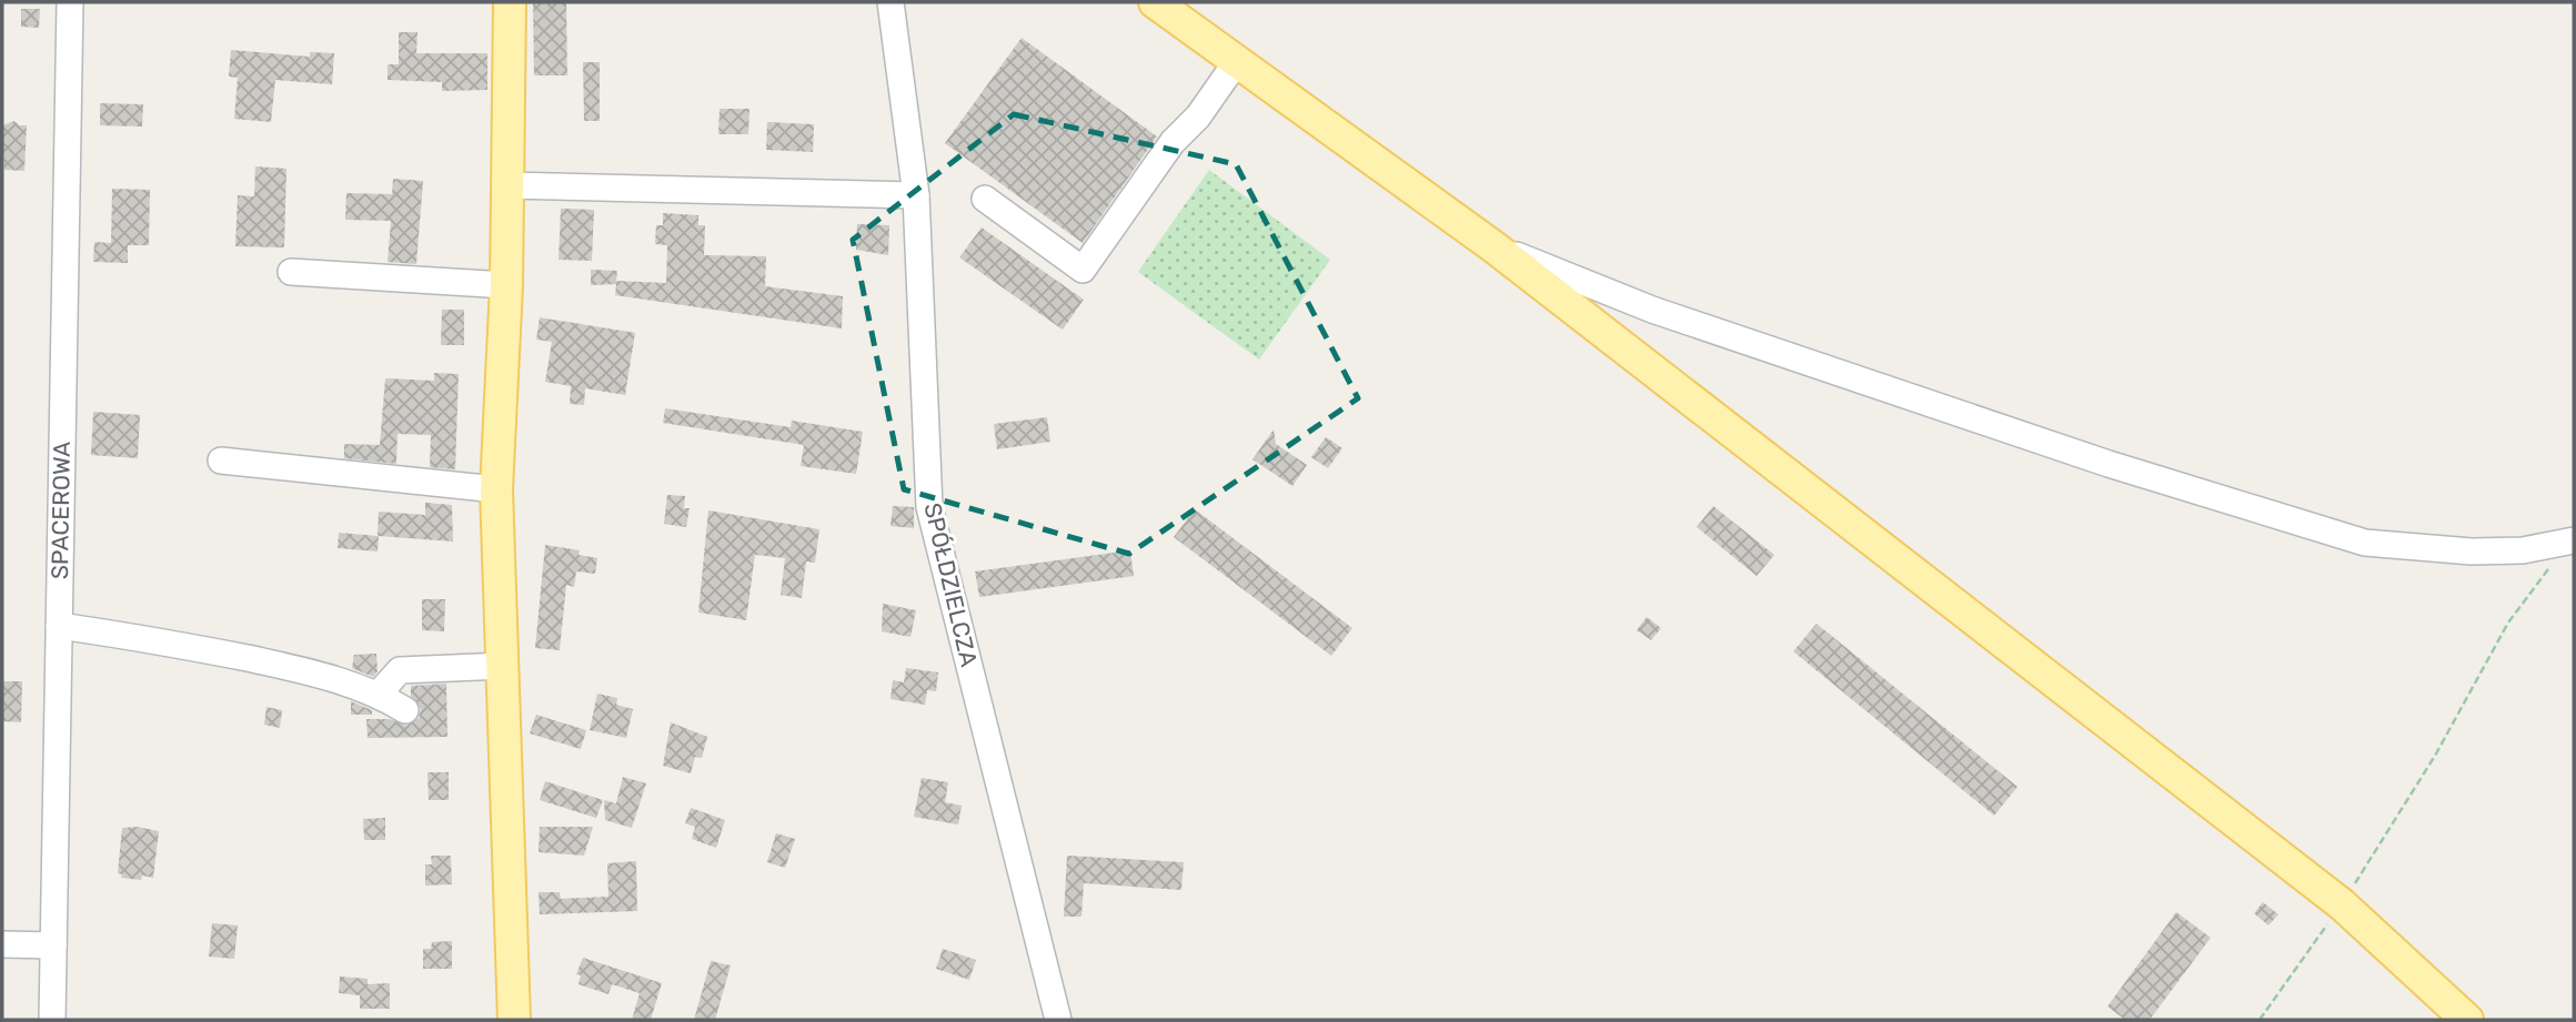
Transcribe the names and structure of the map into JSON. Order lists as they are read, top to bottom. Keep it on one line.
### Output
{"streets":{"street":["SPACEROWA","SPÓŁDZIELCZA"]}}
